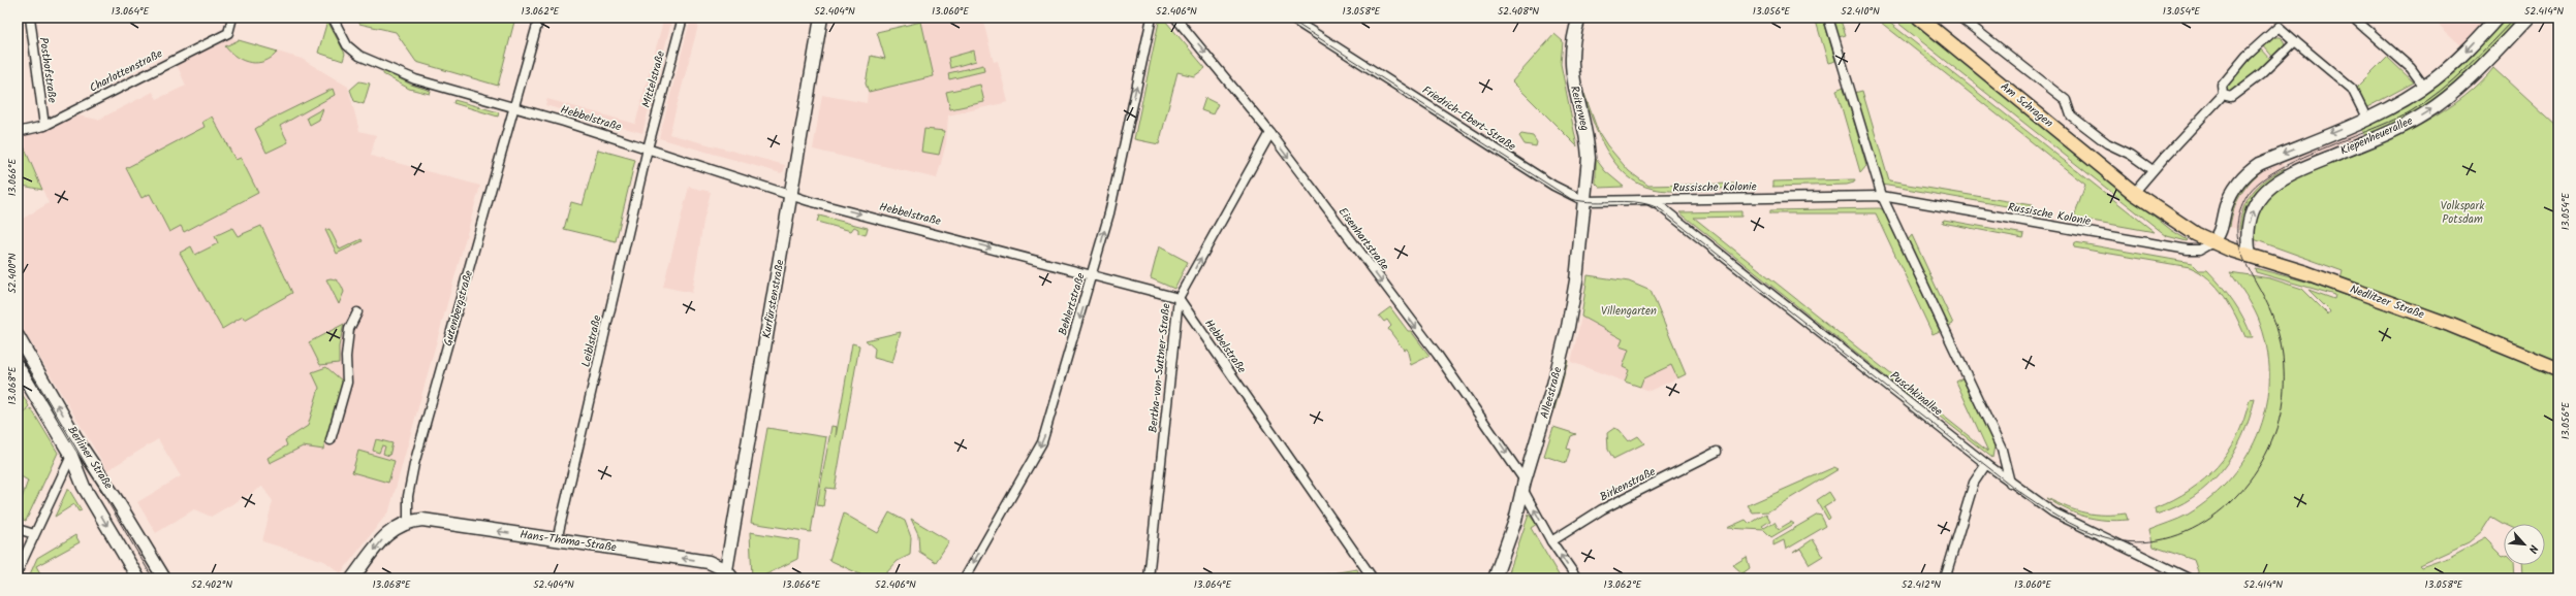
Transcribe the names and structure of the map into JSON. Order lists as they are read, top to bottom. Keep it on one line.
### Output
{"streets":{"main road":["Am Schragen","Nedlitzer Straße"],"street":["Posthofstraße","Charlottenstraße","Mittelstraße","Reiterweg","Hebbelstraße","Friedrich-Ebert-Straße","Kiepenheuerallee","Russische Kolonie","Eisenhartstraße","Kurfürstenstraße","Behlertstraße","Gutenbergstraße","Leiblstraße","Bertha-von-Suttner-Straße","Alleestraße","Puschkinallee","Berliner Straße","Birkenstraße","Hans-Thoma-Straße"]},"crossings":[["Posthofstraße","Charlottenstraße"],["Mittelstraße","Hebbelstraße"],["Mittelstraße","Leiblstraße"],["Am Schragen","Kiepenheuerallee"],["Am Schragen","Russische Kolonie"],["Am Schragen","Nedlitzer Straße"],["Reiterweg","Friedrich-Ebert-Straße"],["Reiterweg","Alleestraße"],["Hebbelstraße","Kurfürstenstraße"],["Hebbelstraße","Behlertstraße"],["Hebbelstraße","Gutenbergstraße"],["Hebbelstraße","Leiblstraße"],["Hebbelstraße","Bertha-von-Suttner-Straße"],["Friedrich-Ebert-Straße","Russische Kolonie"],["Friedrich-Ebert-Straße","Alleestraße"],["Friedrich-Ebert-Straße","Puschkinallee"],["Kiepenheuerallee","Russische Kolonie"],["Kiepenheuerallee","Nedlitzer Straße"],["Russische Kolonie","Nedlitzer Straße"],["Russische Kolonie","Puschkinallee"],["Eisenhartstraße","Bertha-von-Suttner-Straße"],["Eisenhartstraße","Alleestraße"],["Eisenhartstraße","Birkenstraße"],["Kurfürstenstraße","Hans-Thoma-Straße"],["Gutenbergstraße","Hans-Thoma-Straße"],["Leiblstraße","Hans-Thoma-Straße"]],"one_way":["Bertha-von-Suttner-Straße","Hans-Thoma-Straße"],"parks":["Volkspark Potsdam","Villengarten"],"north":"bottom right","coordinates":["13.064°E","13.062°E","52.404°N","13.060°E","52.406°N","13.058°E","52.408°N","13.056°E","52.410°N","13.054°E","52.414°N","13.066°E","52.400°N","13.068°E","52.402°N","52.412°N"]}
